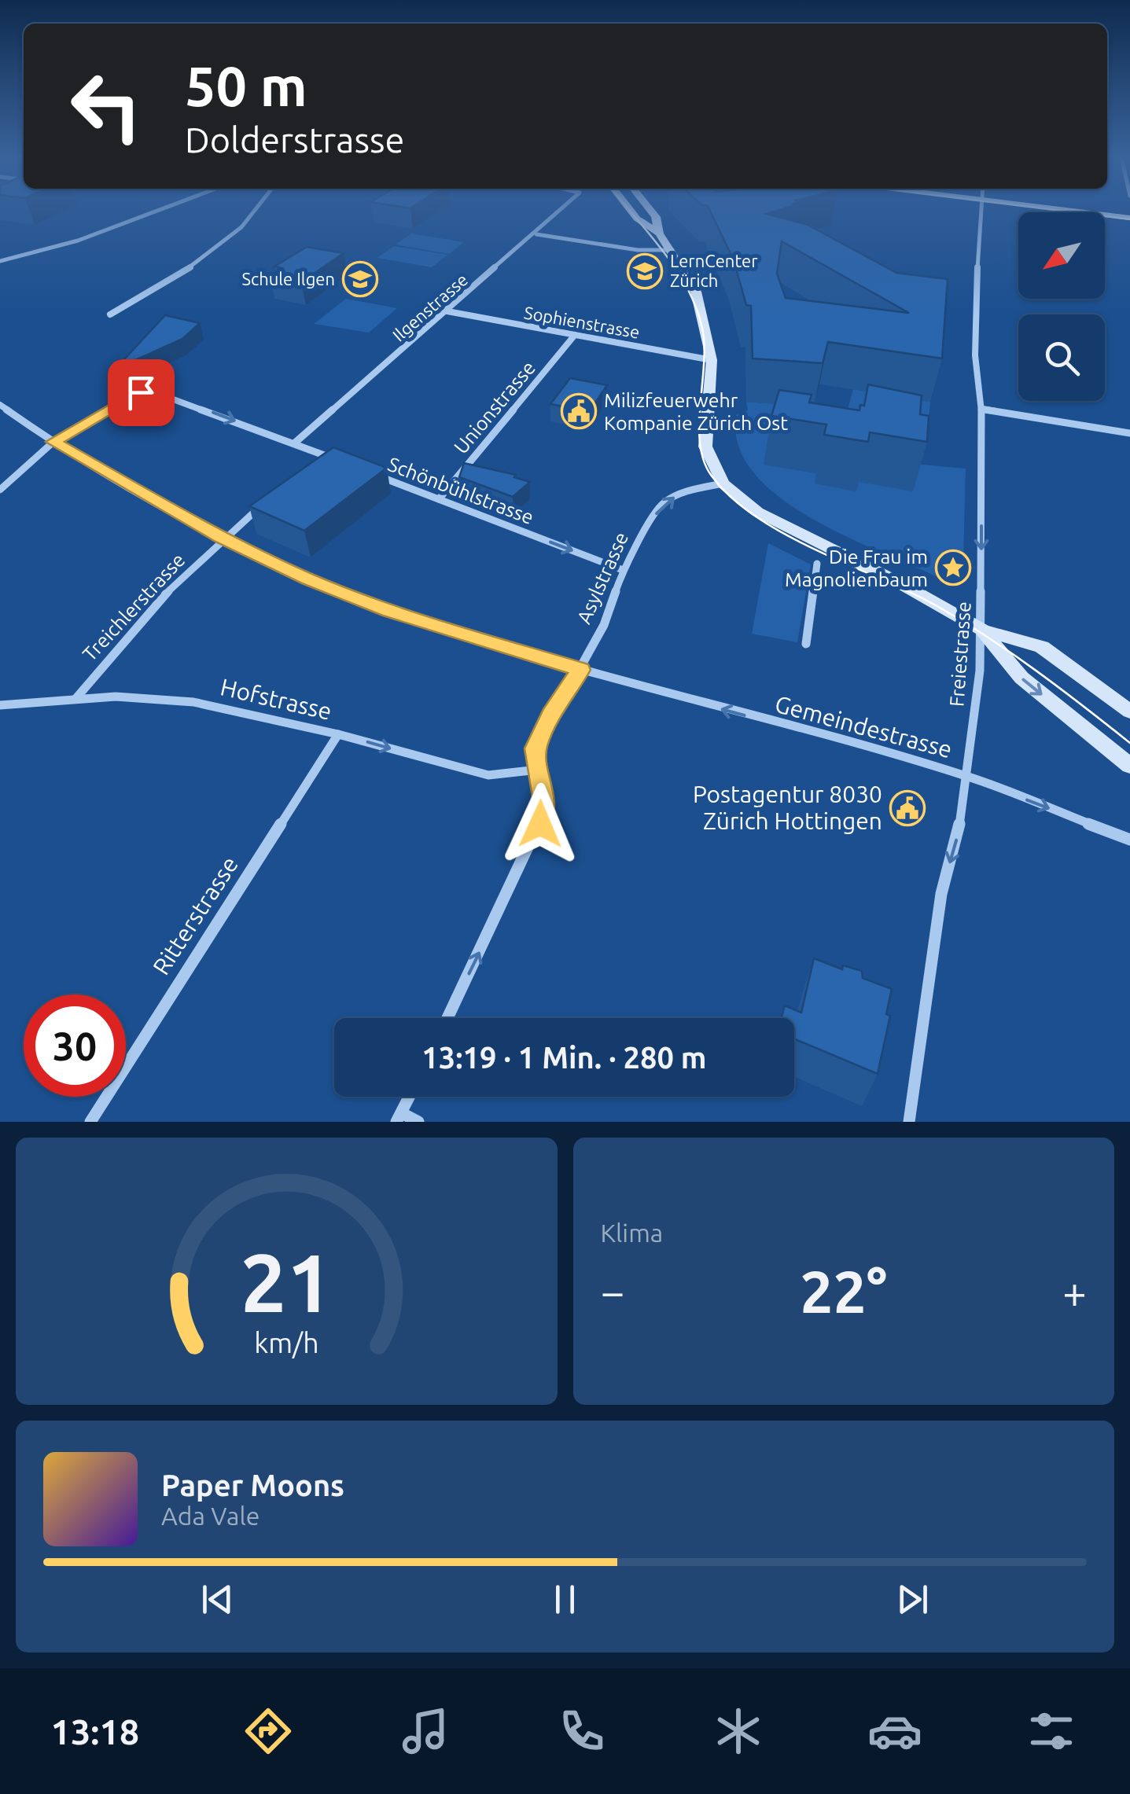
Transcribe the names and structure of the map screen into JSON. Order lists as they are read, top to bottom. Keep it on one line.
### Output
{"streets":{"street":["Ilgenstrasse","Sophienstrasse","Unionstrasse","Schönbühlstrasse","Asylstrasse","Treichlerstrasse","Freiestrasse","Hofstrasse","Gemeindestrasse","Ritterstrasse"]},"crossings":[["Ilgenstrasse","Sophienstrasse"],["Sophienstrasse","Unionstrasse"],["Unionstrasse","Schönbühlstrasse"],["Schönbühlstrasse","Asylstrasse"],["Asylstrasse","Hofstrasse"],["Asylstrasse","Gemeindestrasse"],["Treichlerstrasse","Hofstrasse"],["Treichlerstrasse","Gemeindestrasse"],["Freiestrasse","Gemeindestrasse"],["Hofstrasse","Ritterstrasse"]],"one_way":["Schönbühlstrasse","Asylstrasse","Freiestrasse","Hofstrasse"],"places":{"school or university":["LernCenter Zürich","Schule Ilgen"],"public building":["Milizfeuerwehr Kompanie Zürich Ost","Postagentur 8030 Zürich Hottingen"],"place":["Die Frau im Magnolienbaum"]},"north":"bottom left","page":{"turn":["50 m","Dolderstrasse"],"limit":"30","trip":"13:19 · 1 Min. · 280 m","tile":"Klima","heat":["−","22°","+"],"song":["Paper Moons","Ada Vale"],"tabs":"13:18","gauge":["21","km/h"]}}
